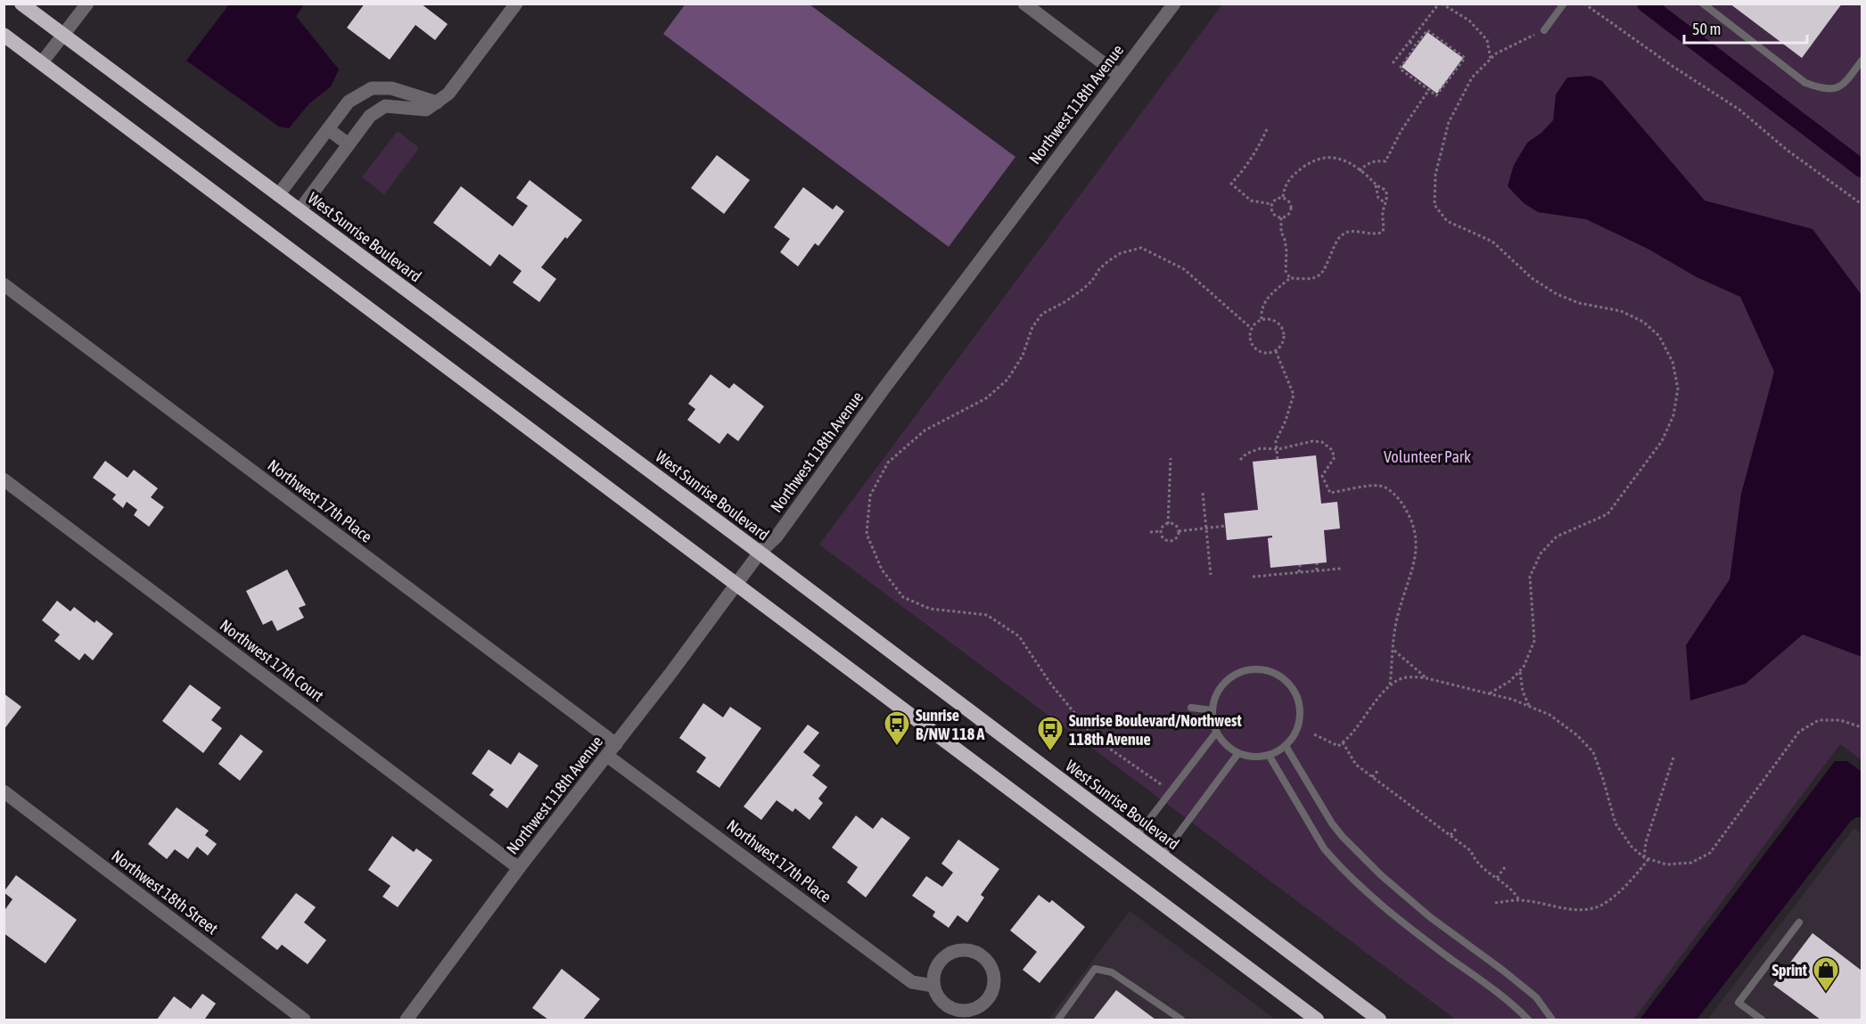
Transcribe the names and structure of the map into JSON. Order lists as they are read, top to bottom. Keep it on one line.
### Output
{"streets":{"highway":["West Sunrise Boulevard"],"street":["Northwest 118th Avenue","Northwest 17th Place","Northwest 17th Court","Northwest 18th Street"]},"crossings":[["Northwest 118th Avenue","West Sunrise Boulevard"],["Northwest 118th Avenue","Northwest 17th Place"],["Northwest 118th Avenue","Northwest 17th Court"]],"parks":["Volunteer Park"],"places":{"bus stop":["Sunrise B/NW 118 A","Sunrise Boulevard/Northwest 118th Avenue"],"shop":["Sprint"]},"scale_bar":"50 m"}
